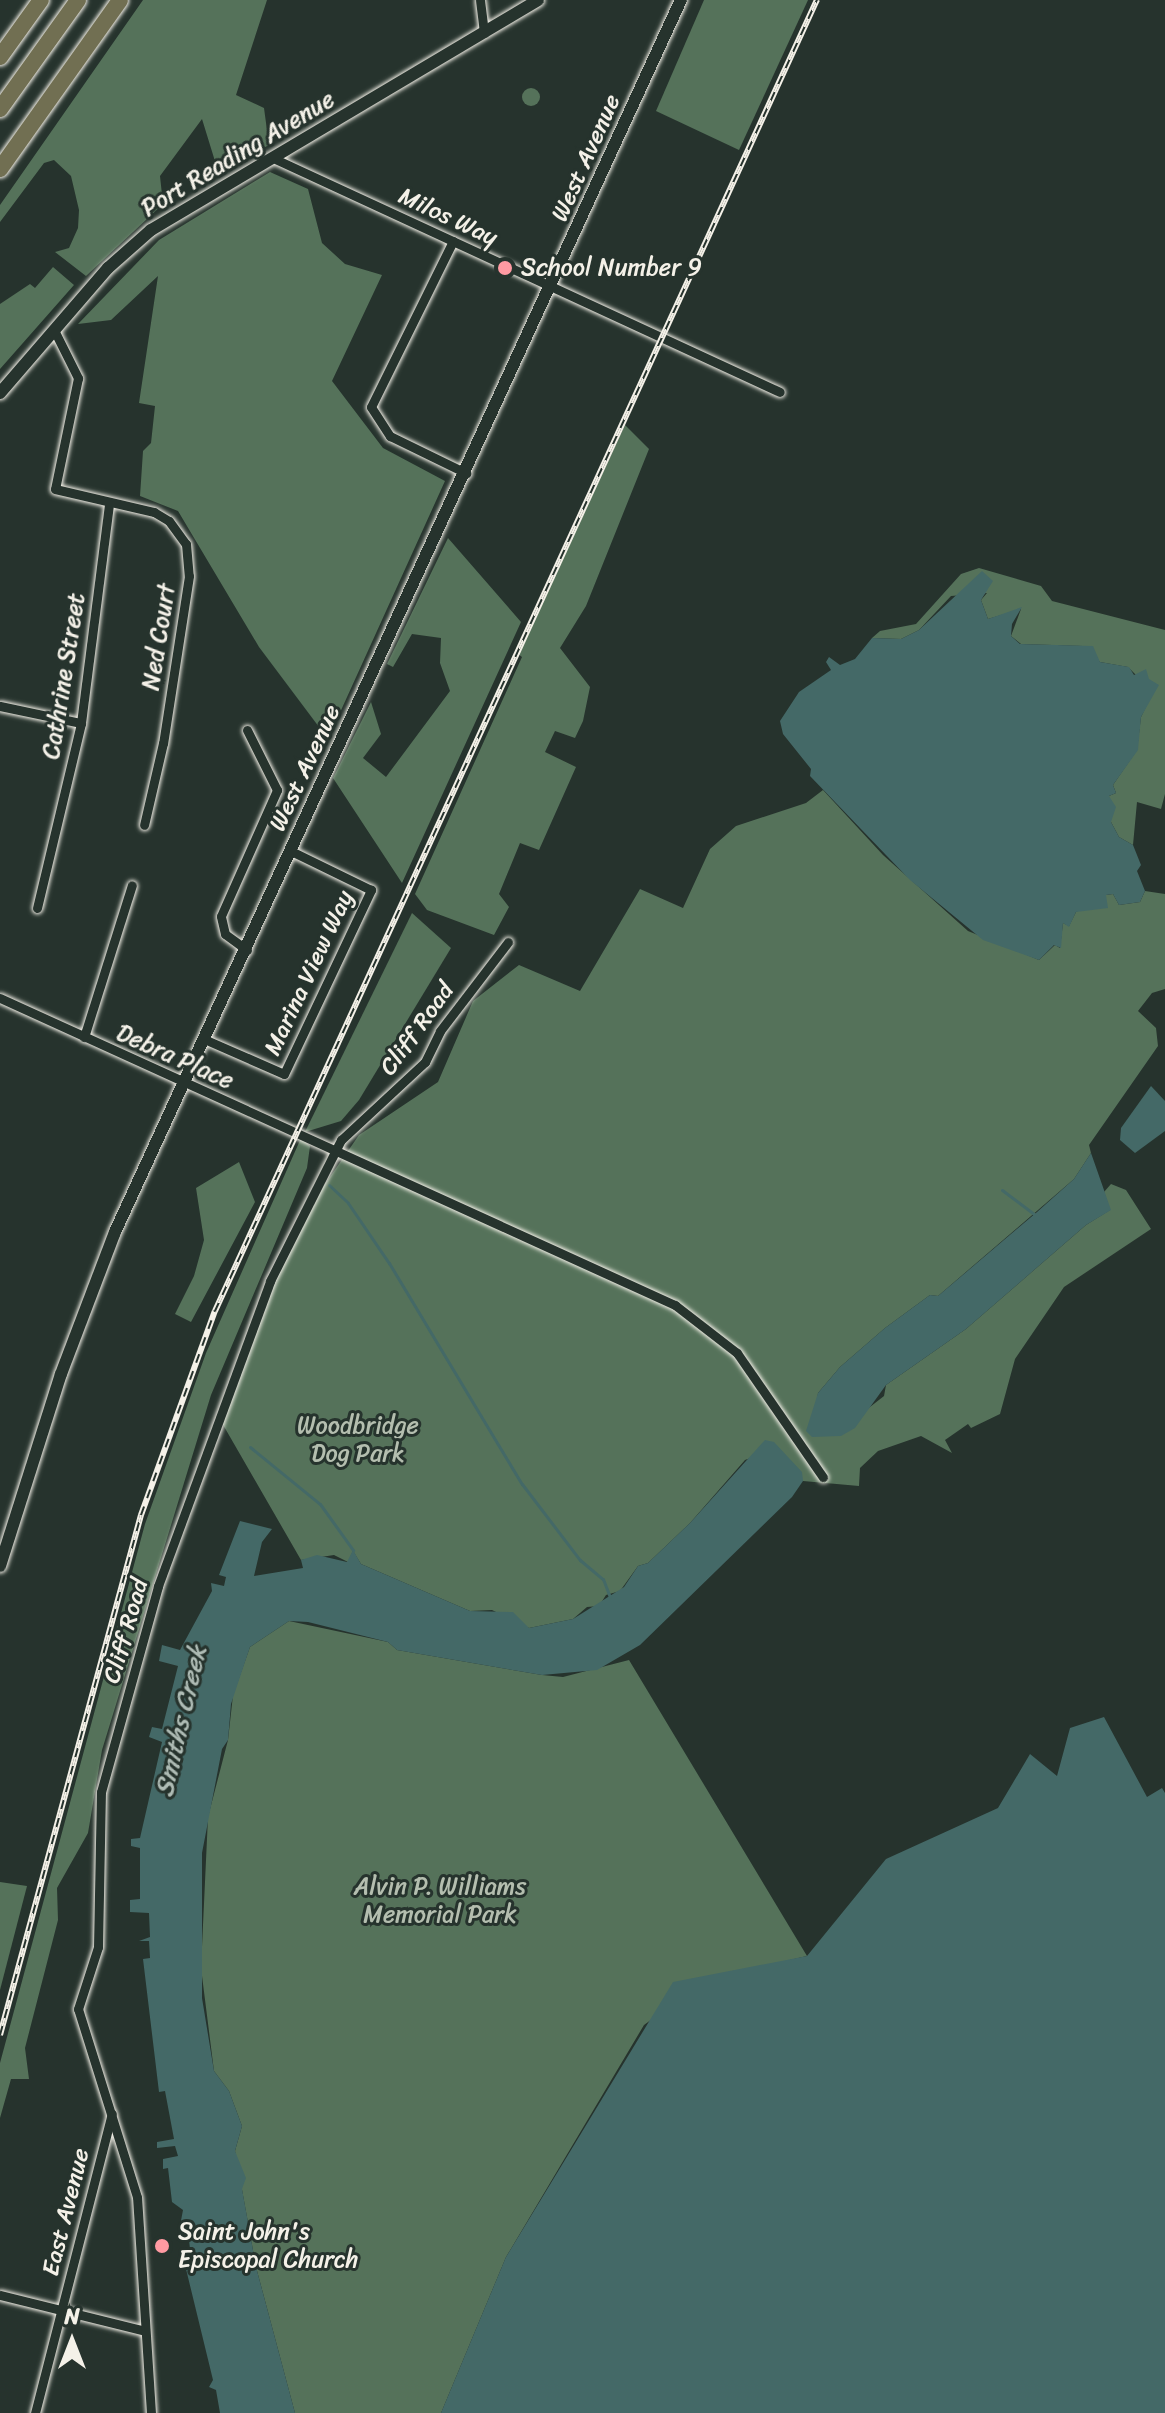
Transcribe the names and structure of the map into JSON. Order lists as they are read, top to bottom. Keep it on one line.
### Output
{"streets":{"street":["Port Reading Avenue","West Avenue","Milos Way","Ned Court","Cathrine Street","Marina View Way","Cliff Road","Debra Place","East Avenue"]},"crossings":[["Port Reading Avenue","Milos Way"],["West Avenue","Milos Way"],["West Avenue","Marina View Way"],["West Avenue","Debra Place"],["Ned Court","Cathrine Street"],["Cliff Road","Debra Place"],["Cliff Road","East Avenue"]],"water":["Smiths Creek"],"parks":["Woodbridge Dog Park","Alvin P. Williams Memorial Park"],"places":["School Number 9","Saint John's Episcopal Church"],"north":"top"}
